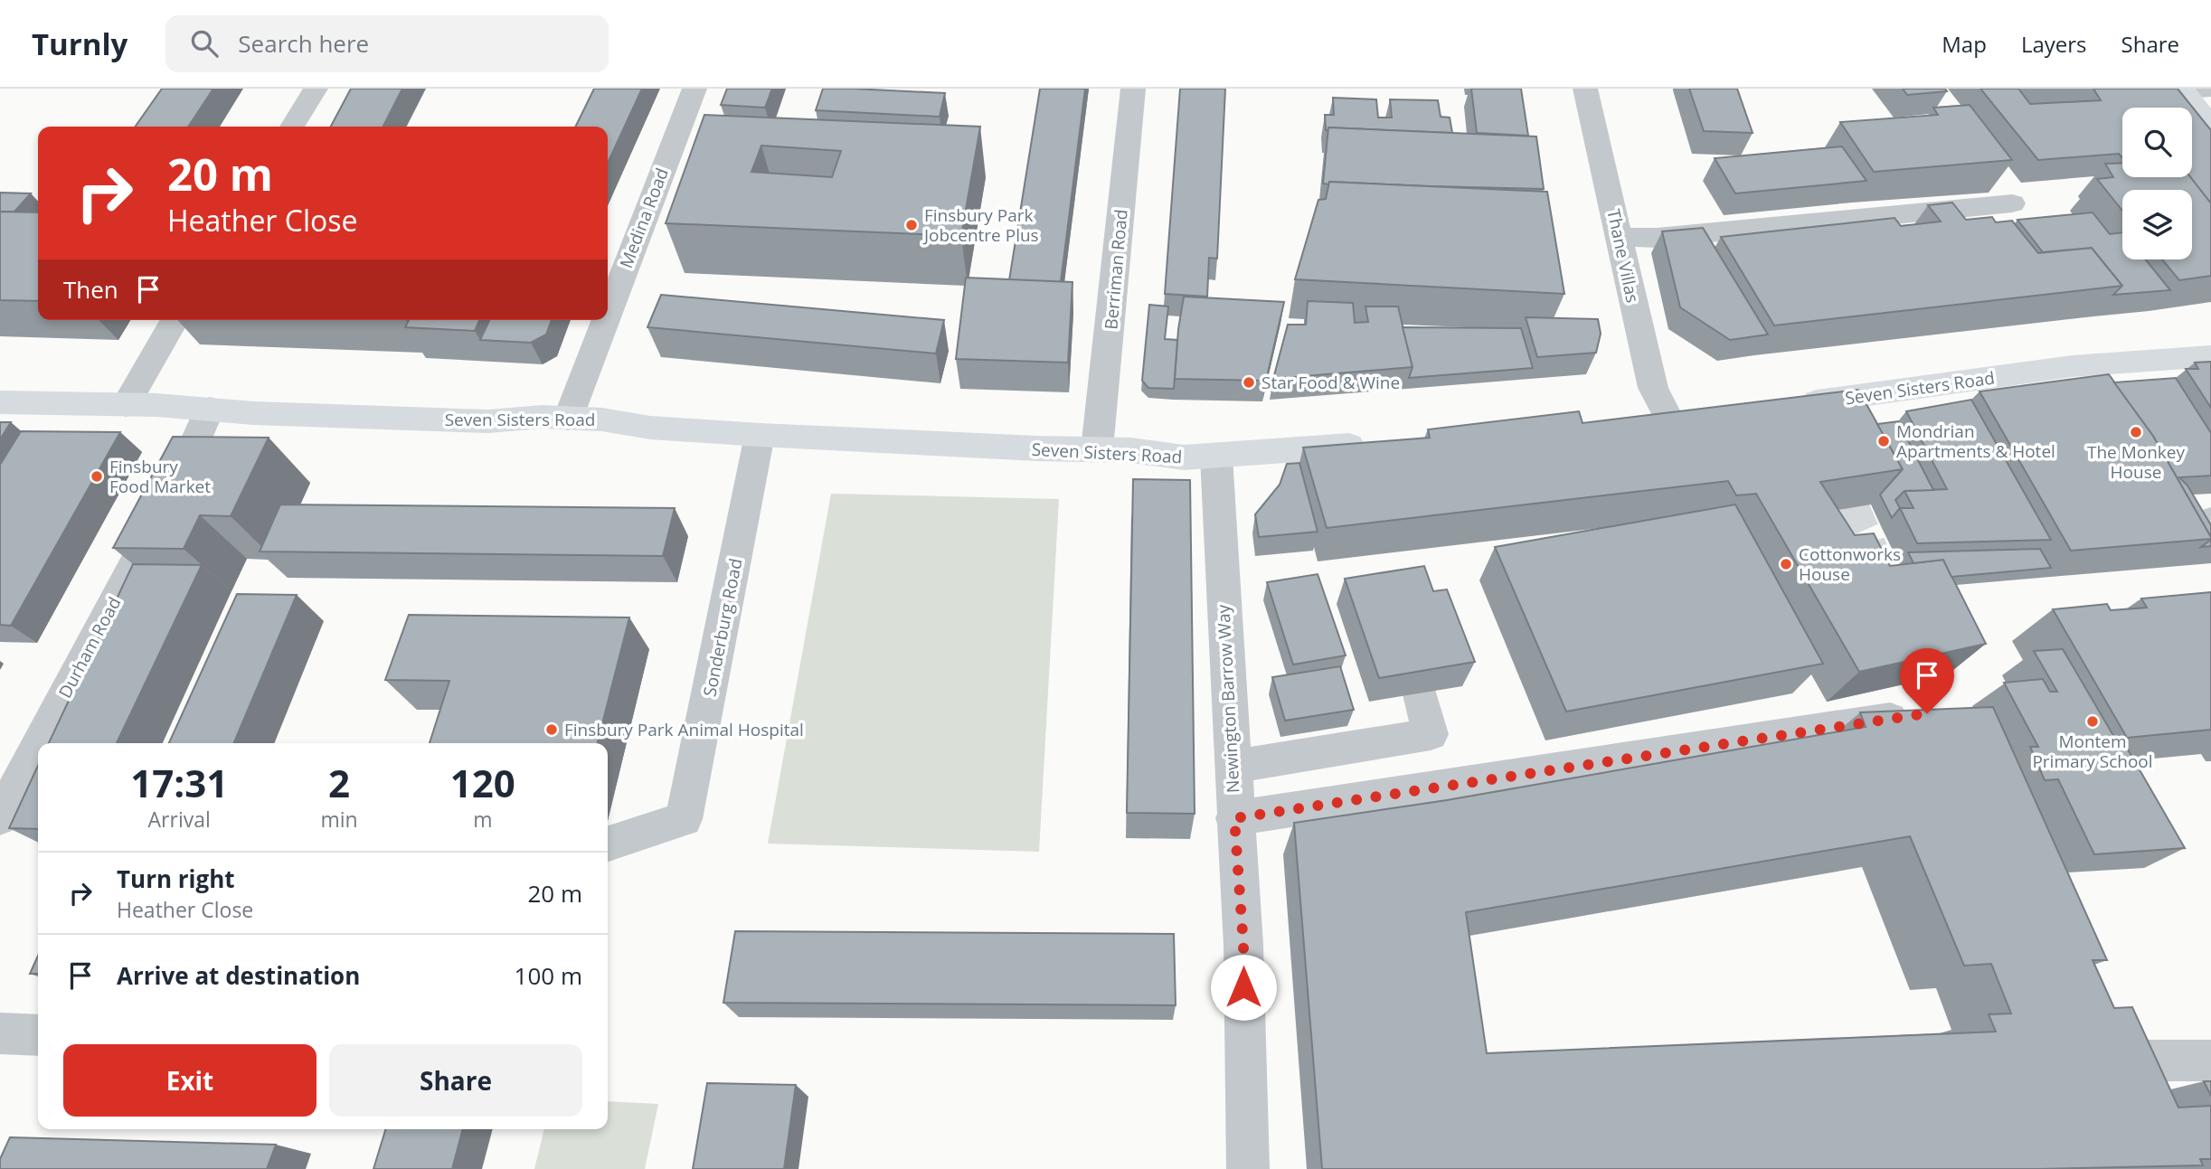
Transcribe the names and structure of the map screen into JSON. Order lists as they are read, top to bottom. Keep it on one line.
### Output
{"streets":{"main road":["Seven Sisters Road"],"street":["Medina Road","Thane Villas","Berriman Road","Sonderburg Road","Durham Road","Newington Barrow Way"]},"crossings":[["Medina Road","Seven Sisters Road"],["Berriman Road","Seven Sisters Road"],["Seven Sisters Road","Sonderburg Road"],["Seven Sisters Road","Durham Road"],["Seven Sisters Road","Newington Barrow Way"]],"places":["Finsbury Park Jobcentre Plus","Star Food & Wine","The Monkey House","Mondrian Apartments & Hotel","Finsbury Food Market","Cottonworks House","Montem Primary School","Finsbury Park Animal Hospital"],"page":{"header":"Turnly","search":"Search here","nav":["Map","Layers","Share"],"turn":["20 m","Heather Close"],"then":"Then","eta":["17:31","Arrival","2","min","120","m"],"list":[{"name":"Turn right","note":"Heather Close","value":"20 m"},{"name":"Arrive at destination","value":"100 m"}],"buttons":["Exit","Share"]}}
